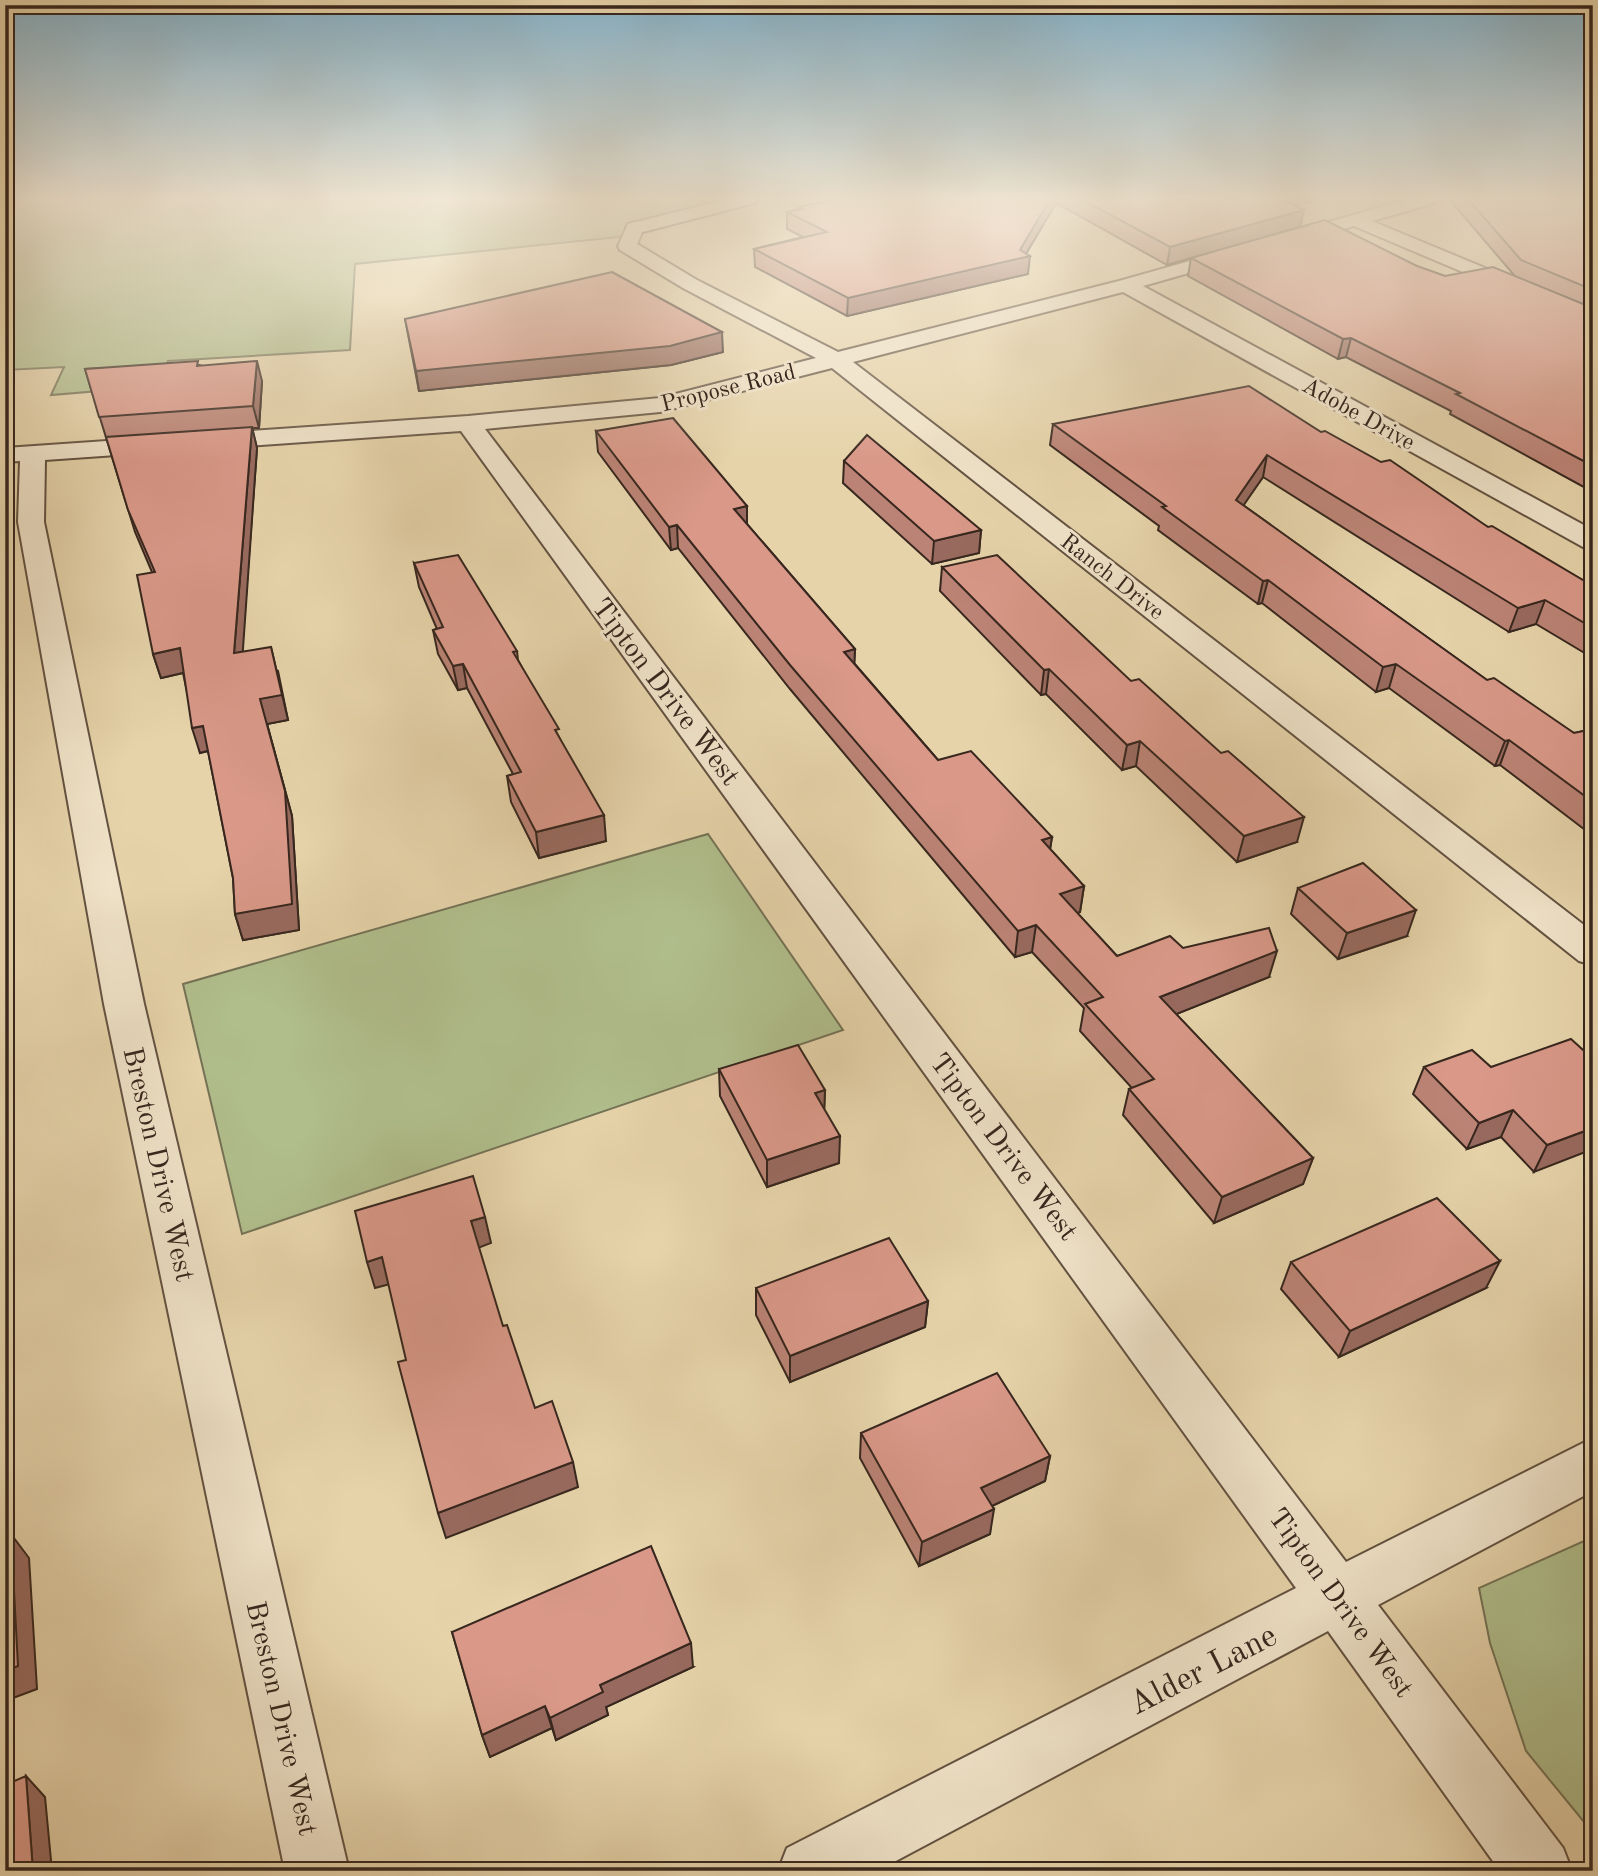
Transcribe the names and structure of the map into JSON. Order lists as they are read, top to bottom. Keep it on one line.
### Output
{"streets":{"street":["Propose Road","Adobe Drive","Ranch Drive","Tipton Drive West","Breston Drive West","Alder Lane"]},"crossings":[["Propose Road","Ranch Drive"],["Propose Road","Tipton Drive West"],["Propose Road","Breston Drive West"],["Tipton Drive West","Alder Lane"]]}
